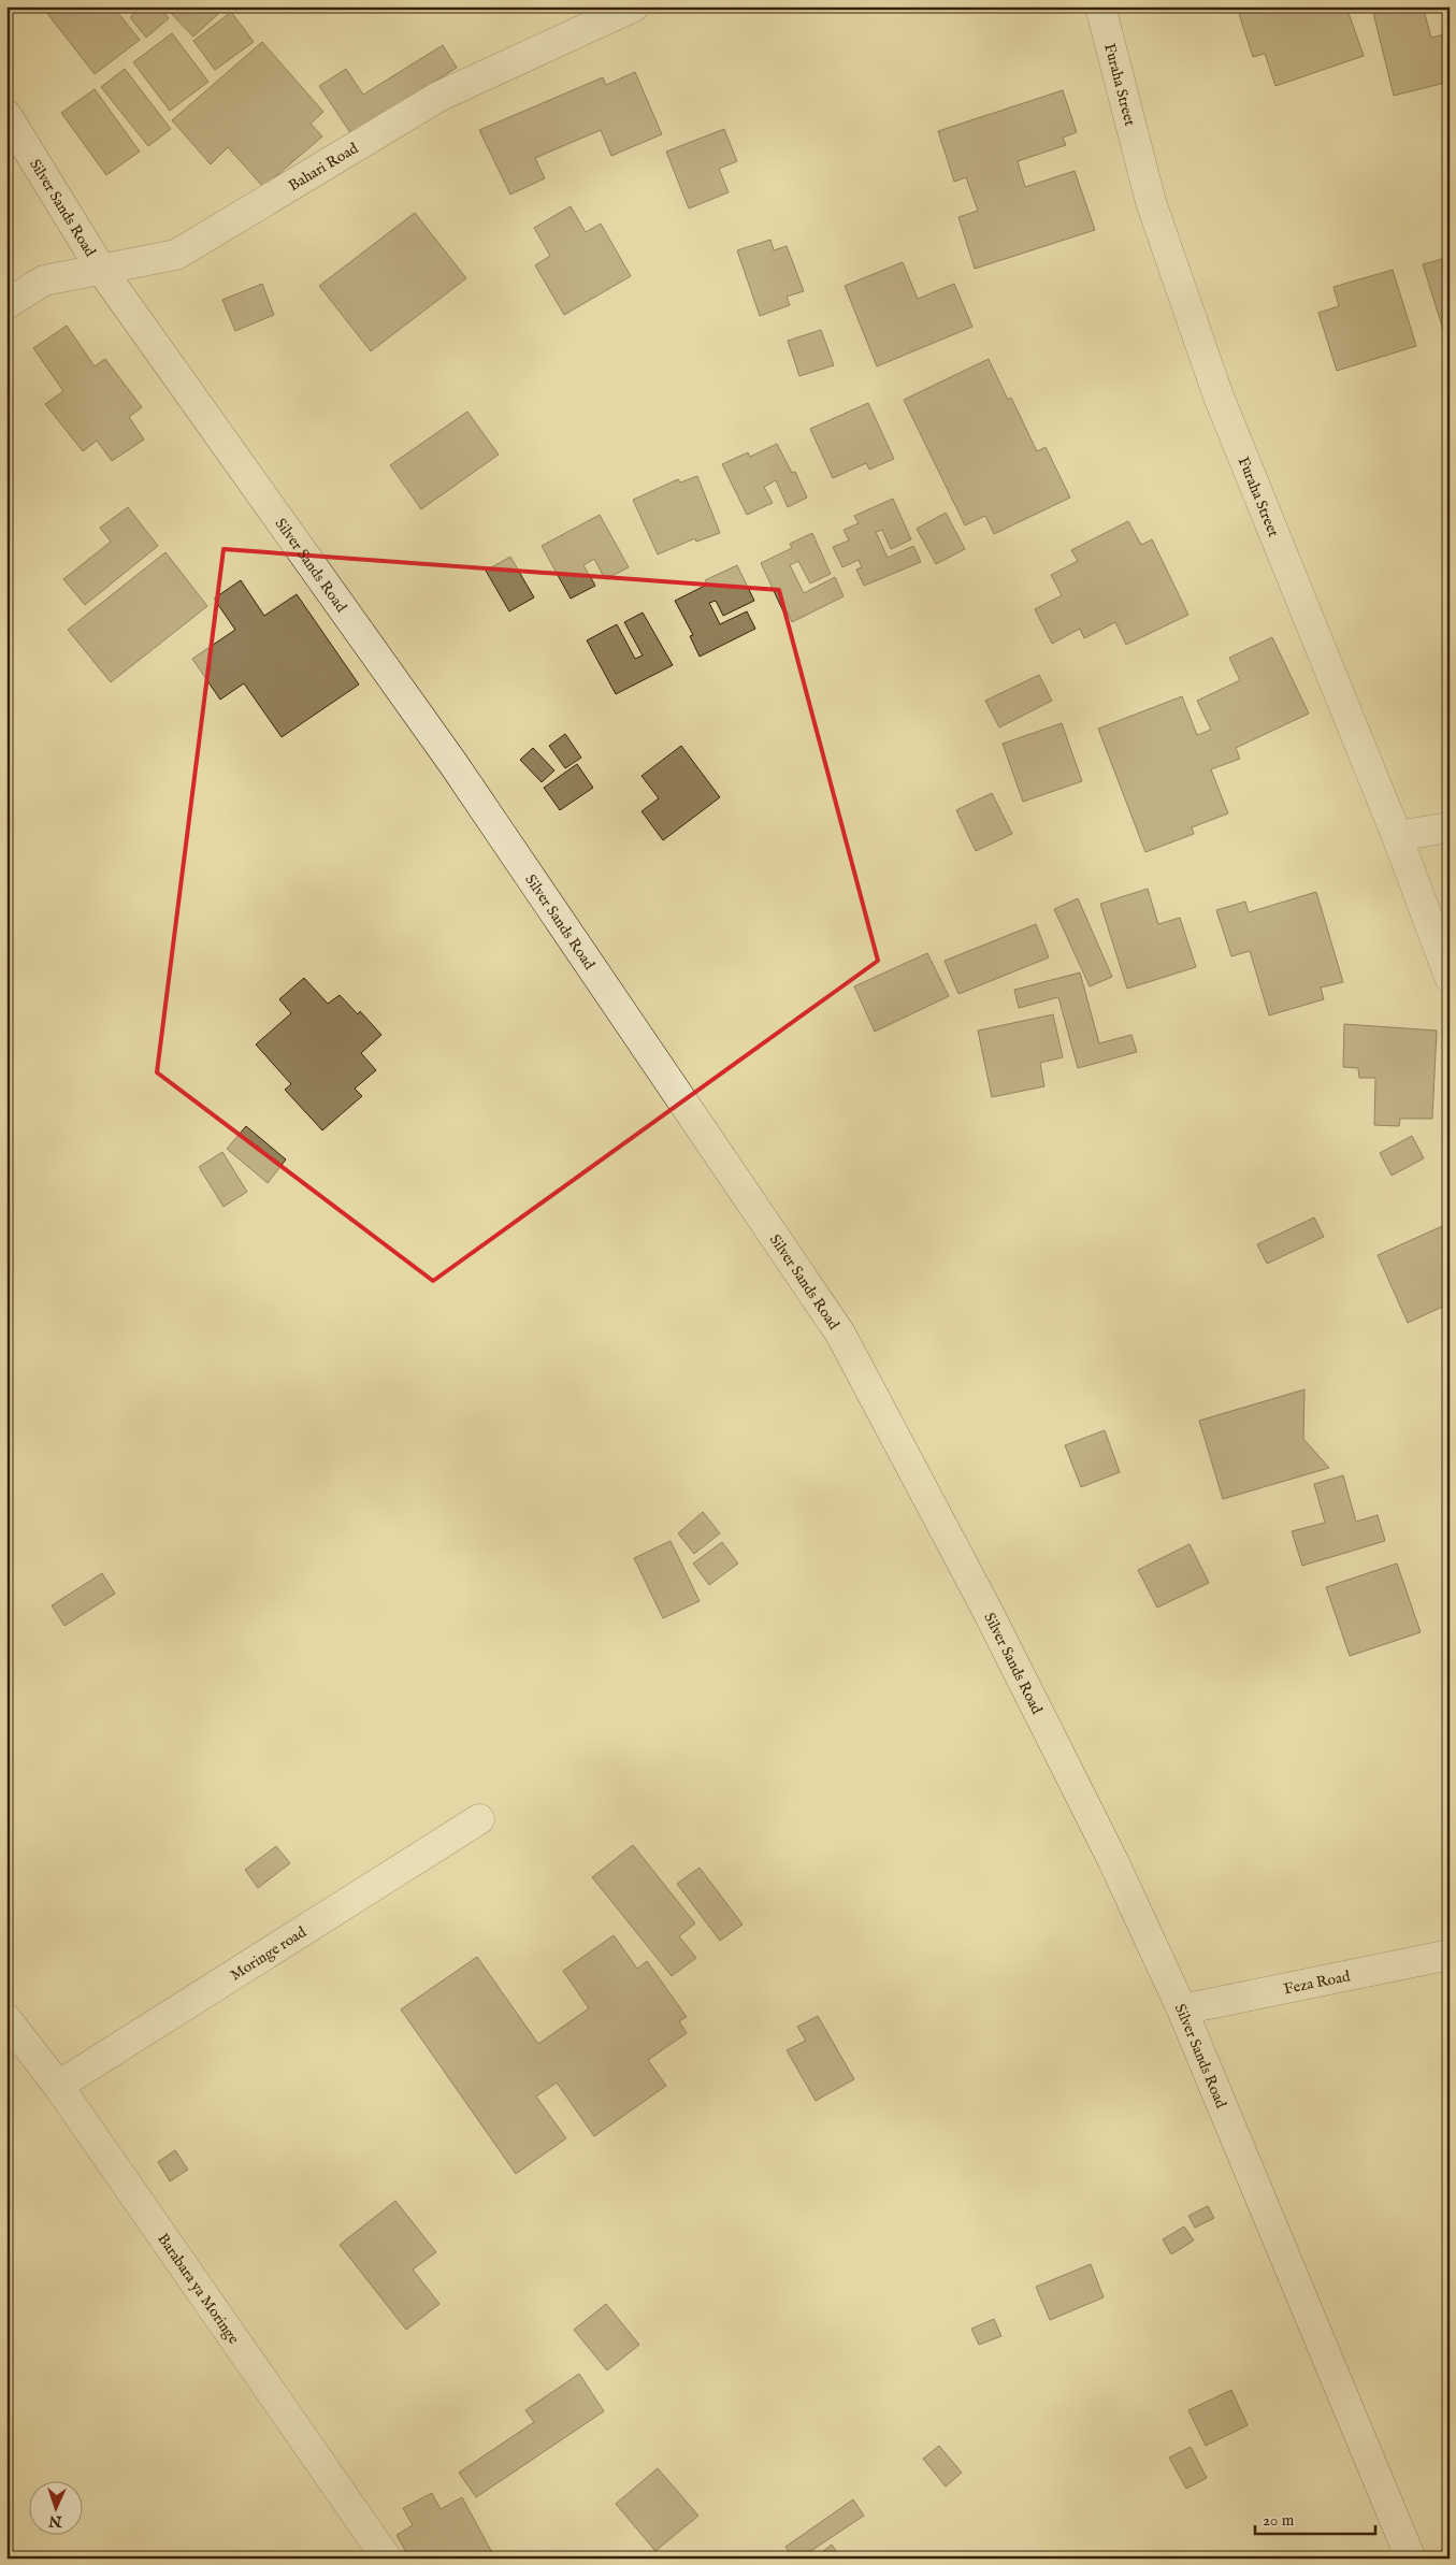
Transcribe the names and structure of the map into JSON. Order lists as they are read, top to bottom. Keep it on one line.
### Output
{"streets":{"street":["Furaha Street","Bahari Road","Silver Sands Road","Moringe road","Feza Road","Barabara ya Moringe"]},"crossings":[["Bahari Road","Silver Sands Road"],["Silver Sands Road","Feza Road"],["Moringe road","Barabara ya Moringe"]],"scale_bar":"20 m","north":"bottom"}
